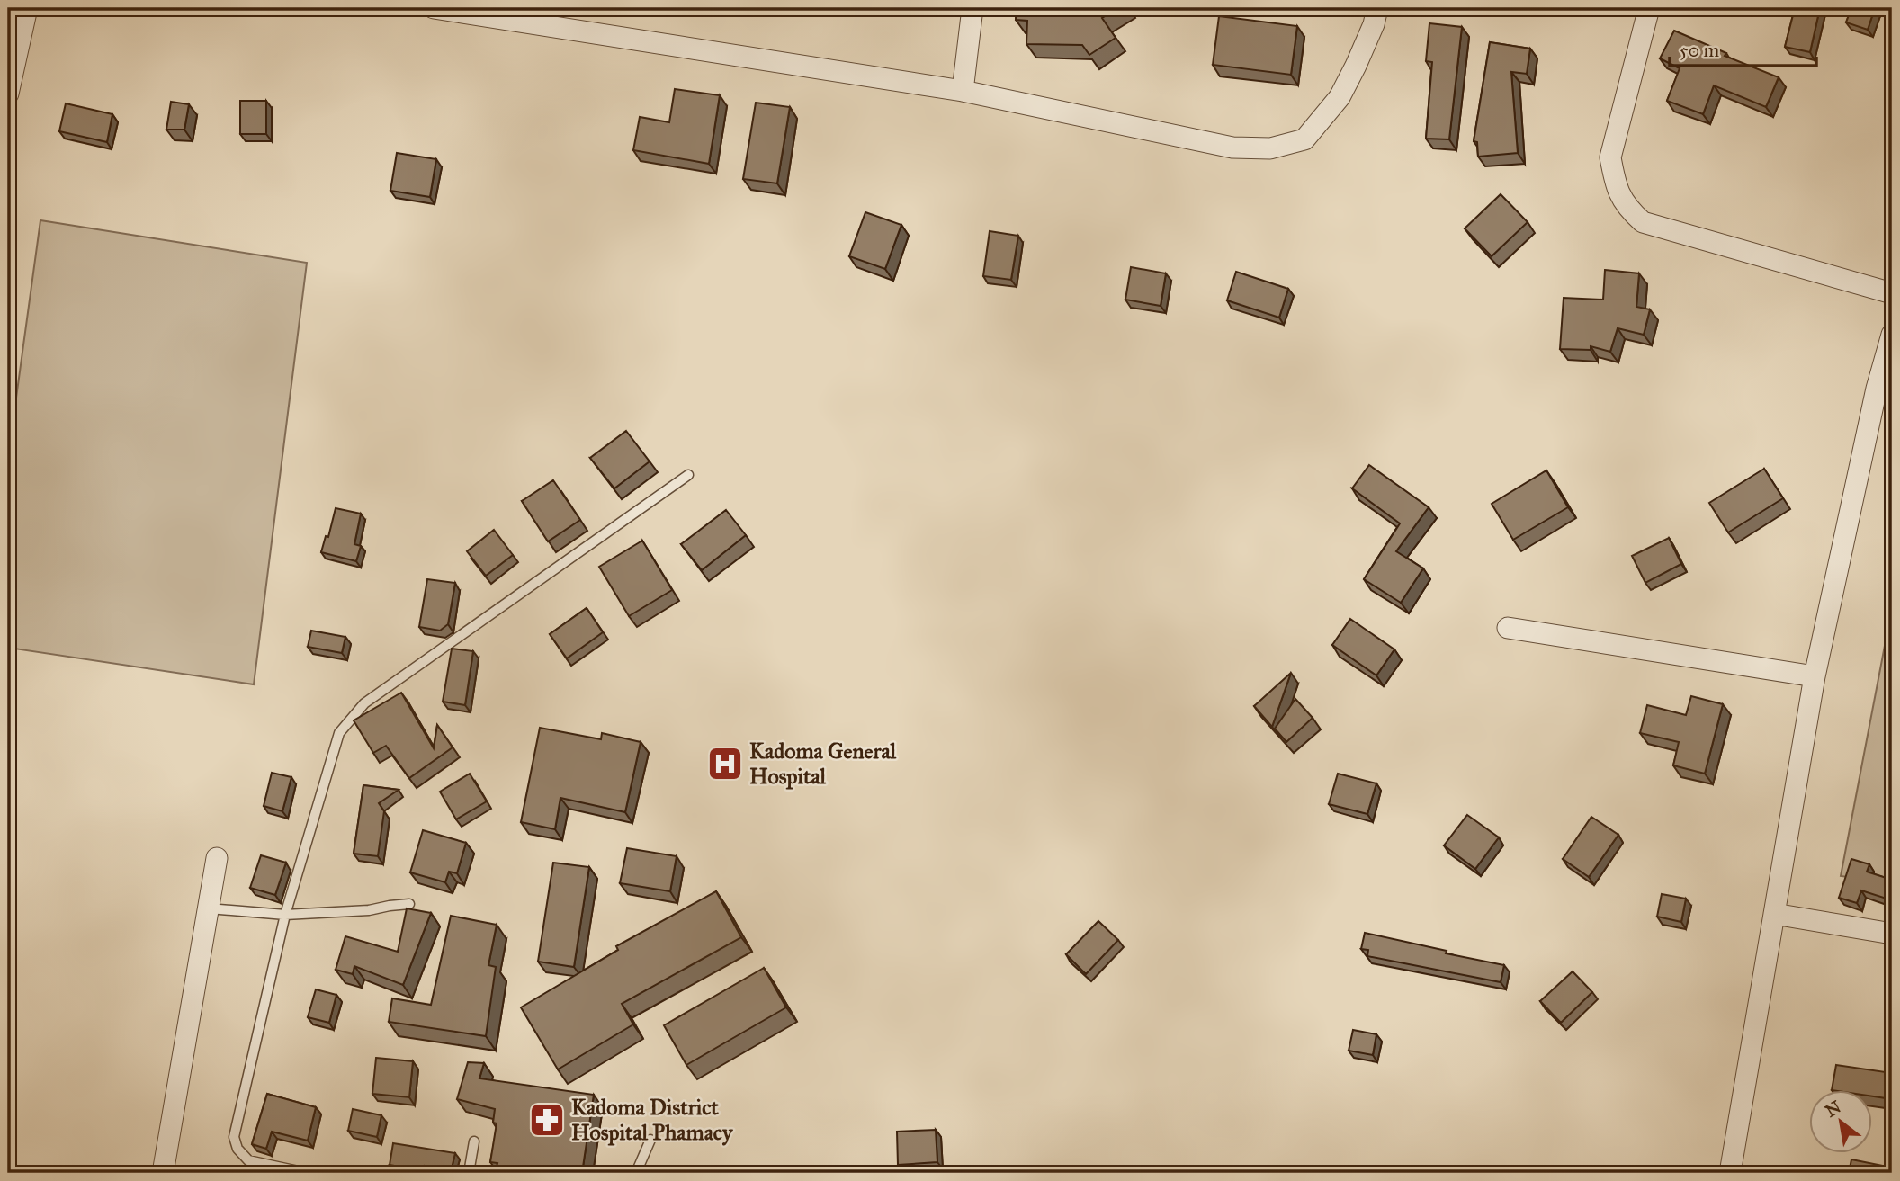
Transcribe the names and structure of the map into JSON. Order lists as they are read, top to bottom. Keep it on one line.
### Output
{"places":{"hospital":["Kadoma General Hospital"],"pharmacy":["Kadoma District Hospital Phamacy"]},"scale_bar":"50 m","north":"top left"}
